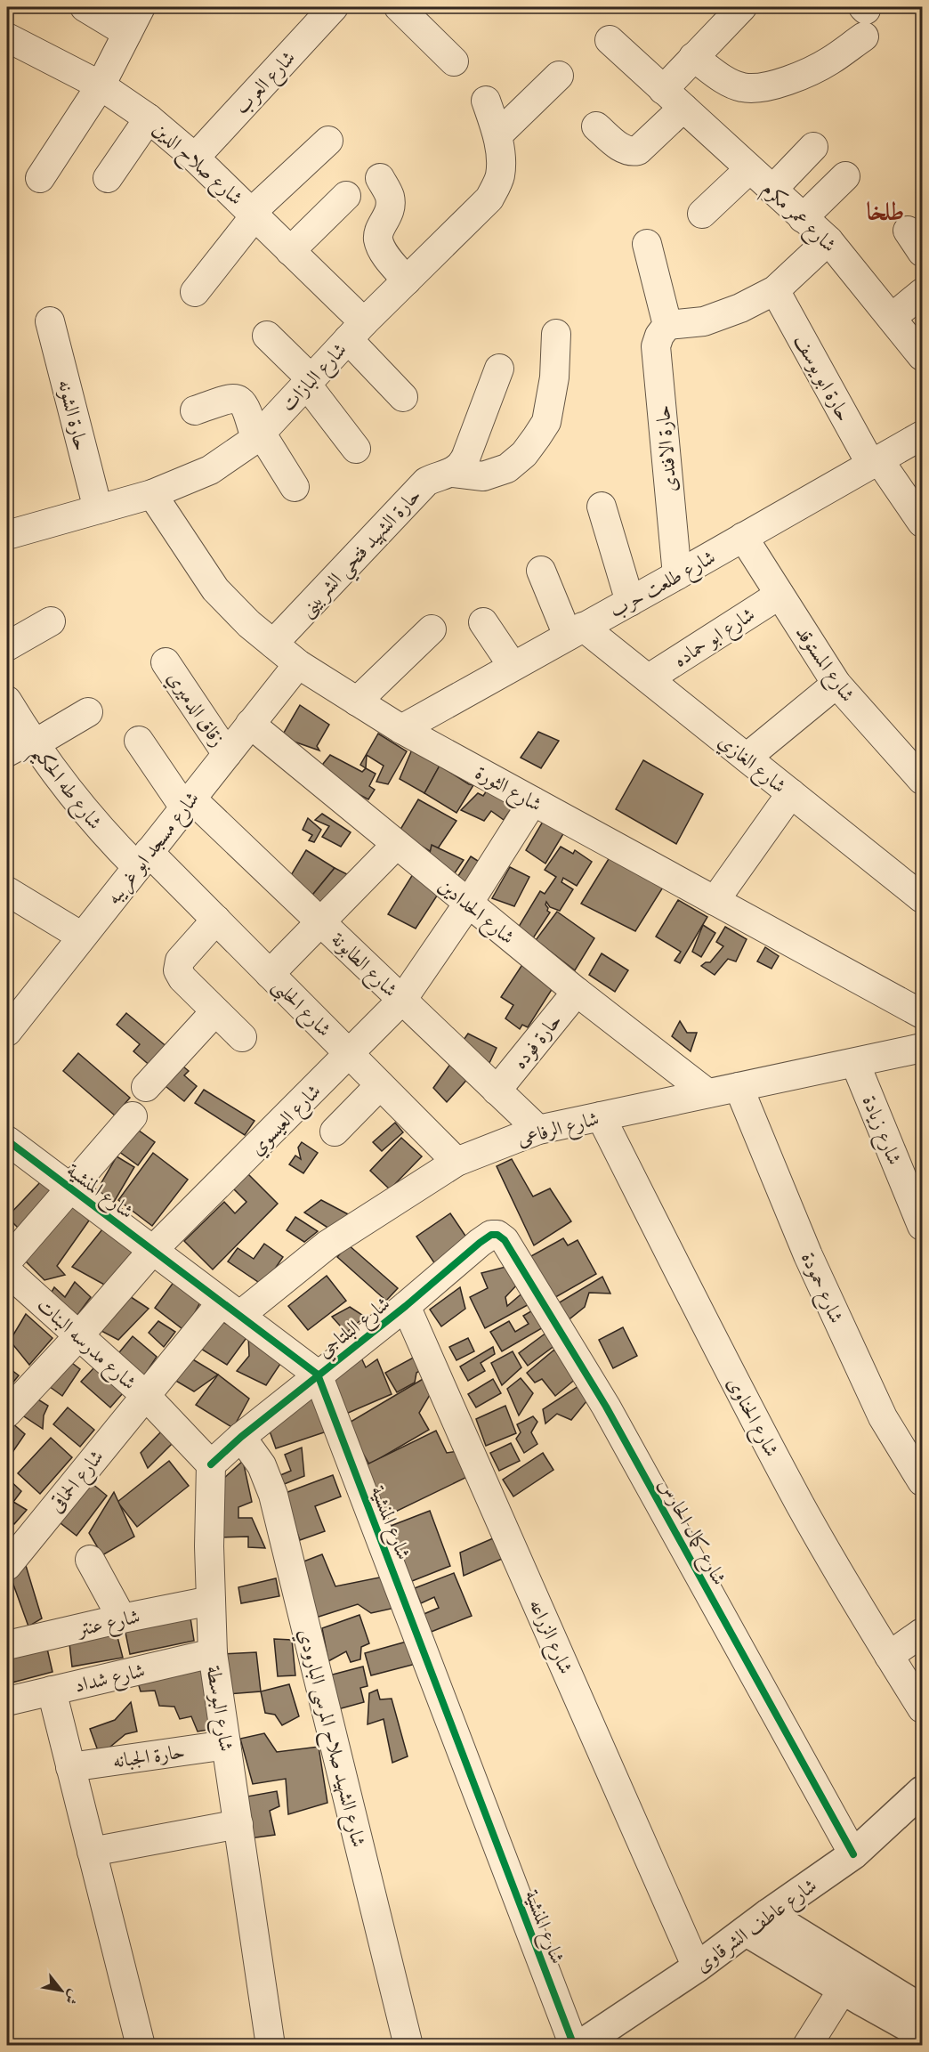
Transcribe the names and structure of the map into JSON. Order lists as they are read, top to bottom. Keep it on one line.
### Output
{"streets":{"street":["شارع العرب","شارع صلاح الدين","شارع عمر مكرم","شارع البازات","حارة ابو يوسف","حارة الشونه","حارة الافندى","حارة الشهيد فتحي الشربينى","شارع طلعت حرب","شارع ابو حماده","شارع المستوقد","زقاق الدميري","شارع الغازي","شارع طه الحكيم","شارع الثورة","شارع مسجد ابو غريبه","شارع الحدادين","شارع الطابونة","شارع الحلبى","حارة فوده","شارع العيسوي","شارع الرفاعى","شارع زيادة","شارع المنشية","شارع حمودة","شارع البلتاجي","شارع مدرسه البنات","شارع الحناوى","شارع الحماقى","شارع كمال الحارس","شارع عنتر","شارع الزراعه","شارع شداد","شارع البوسطة","شارع الشهيد صلاح المرسى البارودي","حارة الجبانه","شارع عاطف الشرقاوى"]},"crossings":[["شارع العرب","شارع صلاح الدين"],["شارع صلاح الدين","شارع البازات"],["شارع البازات","حارة الشونه"],["شارع البازات","شارع الثورة"],["حارة ابو يوسف","شارع طلعت حرب"],["حارة الافندى","شارع طلعت حرب"],["حارة الشهيد فتحي الشربينى","شارع الثورة"],["شارع طلعت حرب","شارع المستوقد"],["شارع طلعت حرب","شارع الغازي"],["شارع طلعت حرب","شارع الثورة"],["شارع ابو حماده","شارع المستوقد"],["شارع ابو حماده","شارع الغازي"],["زقاق الدميري","شارع مسجد ابو غريبه"],["شارع طه الحكيم","شارع مسجد ابو غريبه"],["شارع طه الحكيم","شارع الحلبى"],["شارع الثورة","شارع مسجد ابو غريبه"],["شارع الثورة","شارع العيسوي"],["شارع مسجد ابو غريبه","شارع الحدادين"],["شارع مسجد ابو غريبه","شارع الطابونة"],["شارع مسجد ابو غريبه","شارع الحلبى"],["شارع الحدادين","حارة فوده"],["شارع الحدادين","شارع العيسوي"],["شارع الحدادين","شارع الرفاعى"],["شارع الطابونة","حارة فوده"],["شارع الطابونة","شارع العيسوي"],["شارع الطابونة","شارع الرفاعى"],["شارع الحلبى","شارع العيسوي"],["شارع الحلبى","شارع الرفاعى"],["شارع العيسوي","شارع المنشية"],["شارع العيسوي","شارع مدرسه البنات"],["شارع الرفاعى","شارع زيادة"],["شارع الرفاعى","شارع المنشية"],["شارع الرفاعى","شارع حمودة"],["شارع الرفاعى","شارع الحناوى"],["شارع الرفاعى","شارع الحماقى"],["شارع المنشية","شارع البلتاجي"],["شارع المنشية","شارع الحماقى"],["شارع البلتاجي","شارع كمال الحارس"],["شارع البلتاجي","شارع الزراعه"],["شارع البلتاجي","شارع البوسطة"],["شارع البلتاجي","شارع الشهيد صلاح المرسى البارودي"],["شارع مدرسه البنات","شارع الحماقى"],["شارع كمال الحارس","شارع عاطف الشرقاوى"],["شارع عنتر","شارع البوسطة"],["شارع الزراعه","شارع عاطف الشرقاوى"],["شارع شداد","شارع البوسطة"],["شارع البوسطة","حارة الجبانه"]],"districts":["طلخا"],"north":"bottom right"}
